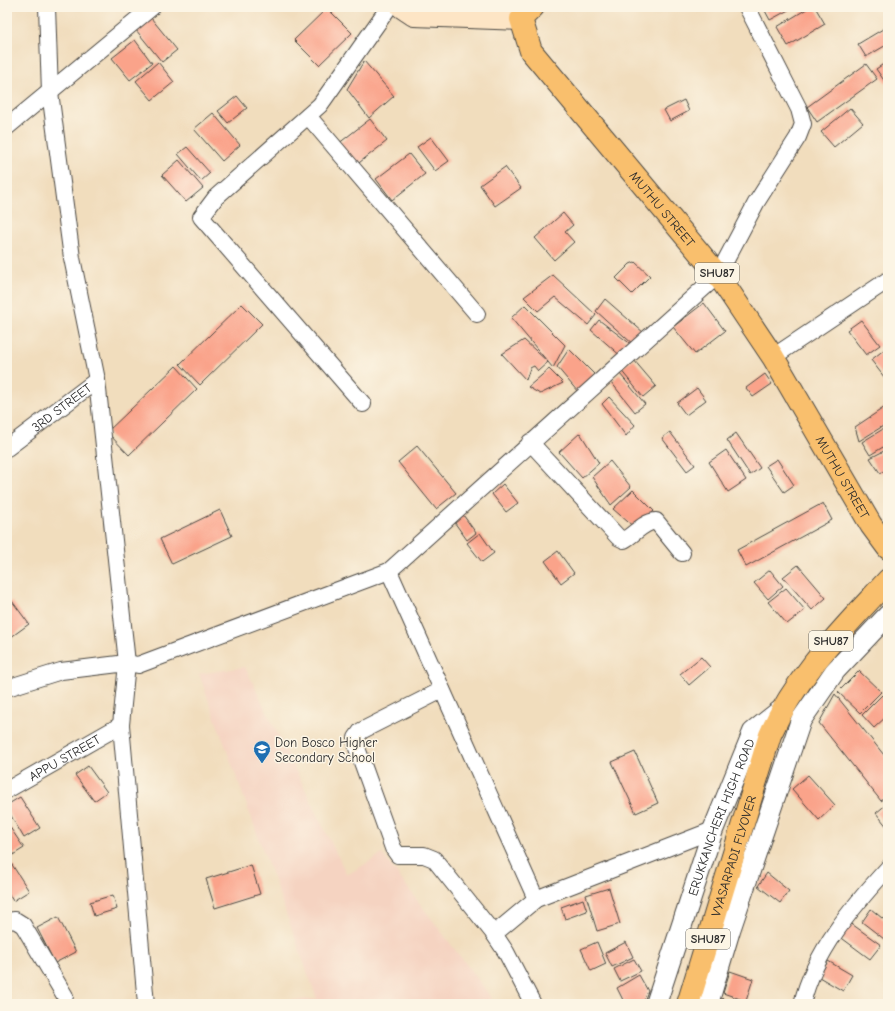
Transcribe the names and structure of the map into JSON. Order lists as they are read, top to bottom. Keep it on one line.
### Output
{"streets":{"main road":["MUTHU STREET","SHU87","ERUKKANCHERI HIGH ROAD","VYASARPADI FLYOVER"],"street":["3RD STREET","APPU STREET"]},"crossings":[["ERUKKANCHERI HIGH ROAD","VYASARPADI FLYOVER"]],"places":{"school or university":["Don Bosco Higher Secondary School"]}}
